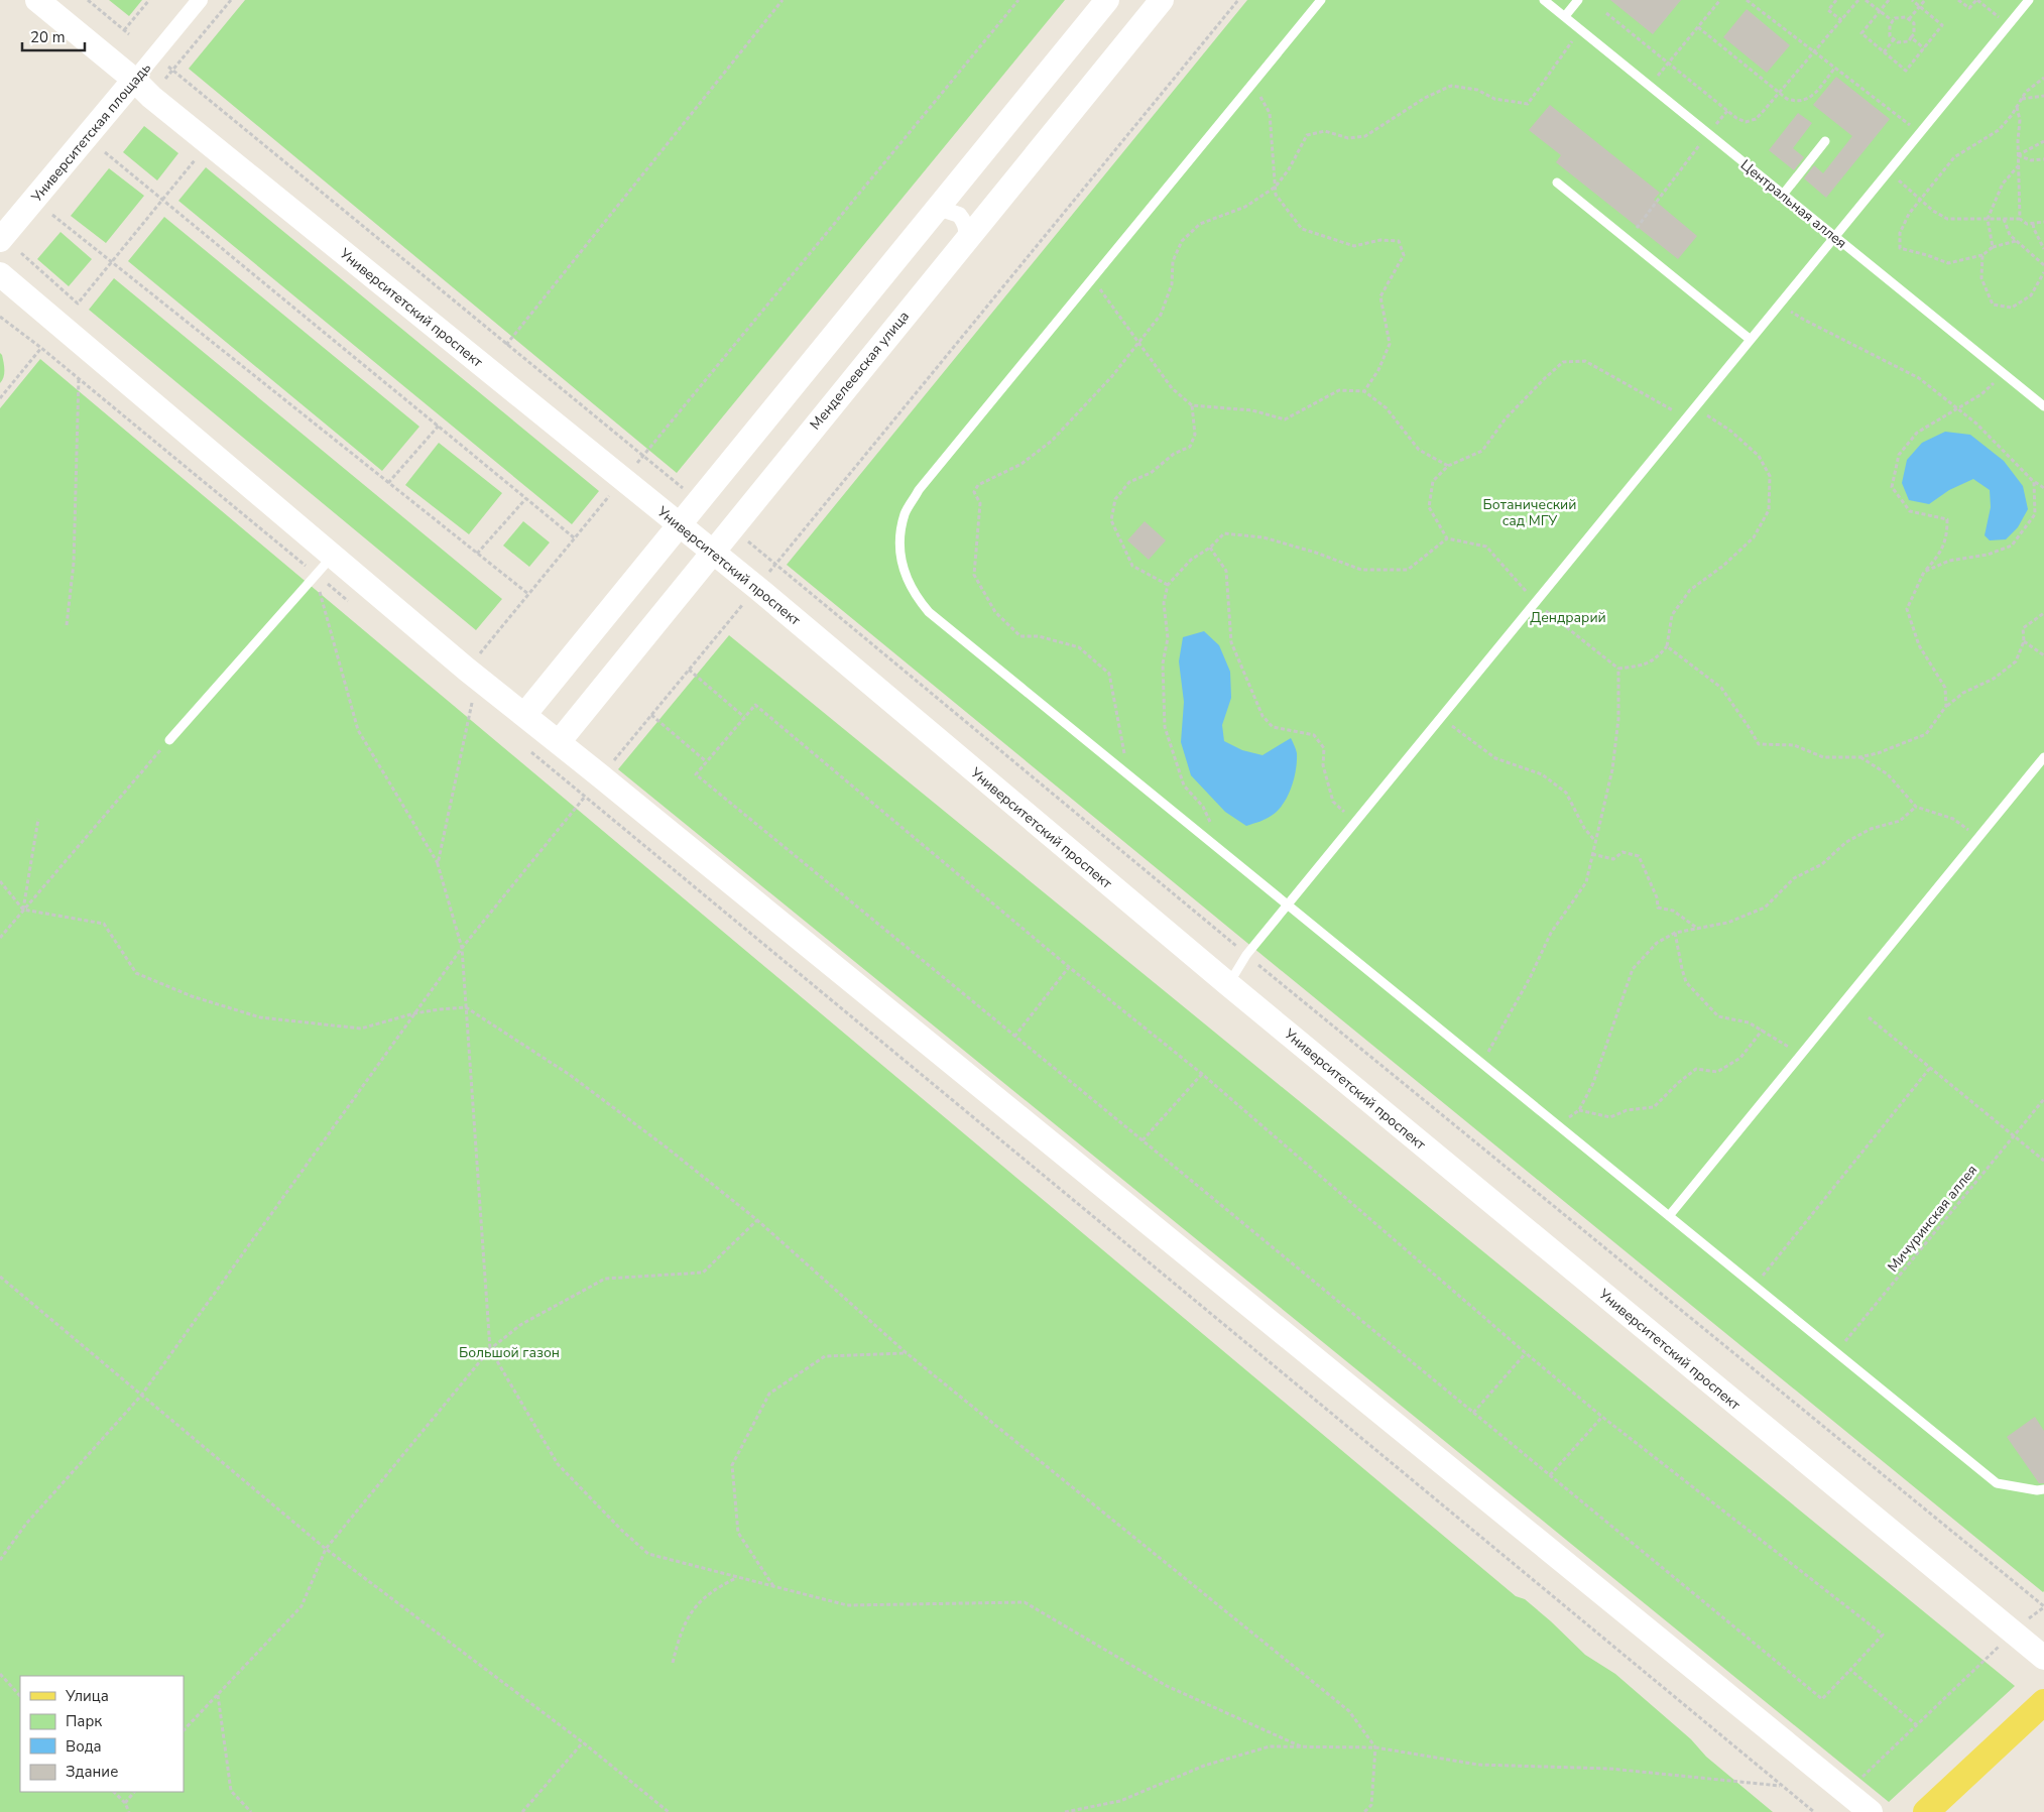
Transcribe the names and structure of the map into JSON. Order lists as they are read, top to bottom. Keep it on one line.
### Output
{"streets":{"main road":["Университетская площадь","Университетский проспект","Менделеевская улица"],"lane":["Центральная аллея"],"path":["Мичуринская аллея"]},"crossings":[["Университетская площадь","Университетский проспект"],["Университетский проспект","Менделеевская улица"]],"parks":["Ботанический сад МГУ","Дендрарий","Большой газон"],"legend":["Улица","Парк","Вода","Здание"],"scale_bar":"20 m"}
